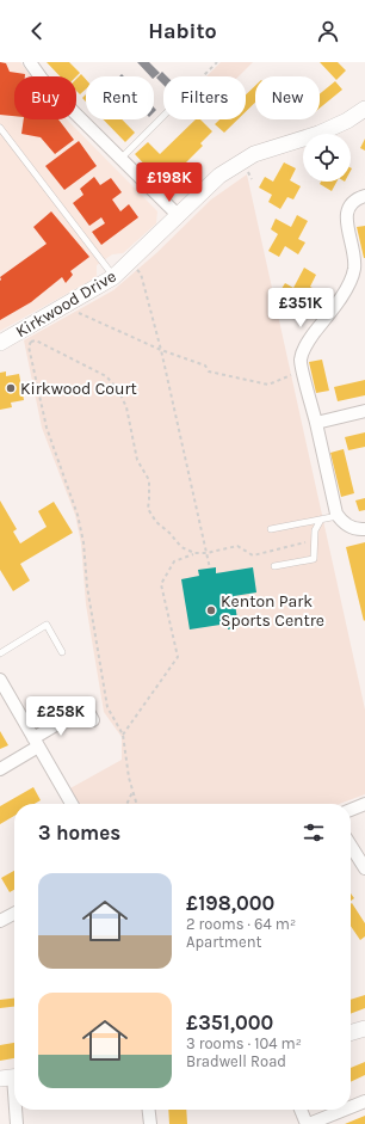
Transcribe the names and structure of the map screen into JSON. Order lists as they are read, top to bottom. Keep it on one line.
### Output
{"streets":{"street":["Kirkwood Drive"]},"places":["Kirkwood Court","Kenton Park Sports Centre"],"page":{"header":"Habito","chip":["Buy","Rent","Filters","New"],"price":["£198K","£351K","£258K"],"heading":"3 homes","list":[{"name":"£198,000","note":"2 rooms · 64 m² · Apartment"},{"name":"£351,000","note":"3 rooms · 104 m² · Bradwell Road"}]}}
